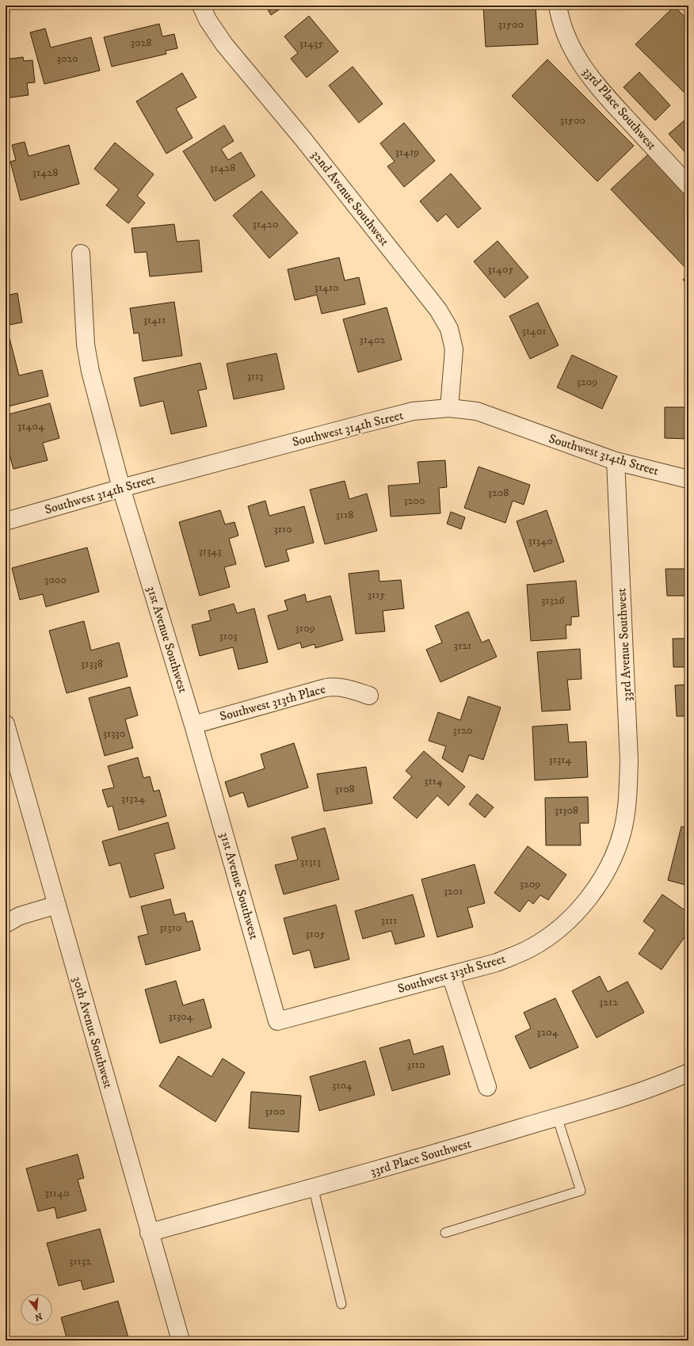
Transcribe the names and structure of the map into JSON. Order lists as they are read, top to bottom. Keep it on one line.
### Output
{"streets":{"street":["33rd Place Southwest","32nd Avenue Southwest","Southwest 314th Street","31st Avenue Southwest","33rd Avenue Southwest","Southwest 313th Place","Southwest 313th Street","30th Avenue Southwest"]},"crossings":[["33rd Place Southwest","30th Avenue Southwest"],["32nd Avenue Southwest","Southwest 314th Street"],["Southwest 314th Street","31st Avenue Southwest"],["Southwest 314th Street","33rd Avenue Southwest"],["31st Avenue Southwest","Southwest 313th Place"],["31st Avenue Southwest","Southwest 313th Street"],["33rd Avenue Southwest","Southwest 313th Street"]],"house_numbers":["31500","3028","31435","3020","31500","31419","31428","31428","31420","31405","31410","31411","31401","31402","3113","3209","31404","3208","3200","3118","3110","31340","31343","3000","3115","31326","3109","3103","3121","31338","3120","31330","31314","3114","3108","31324","31308","31313","3209","3201","3111","31310","3105","3212","31304","3204","3110","3104","3100","31140","31132"],"north":"bottom"}
